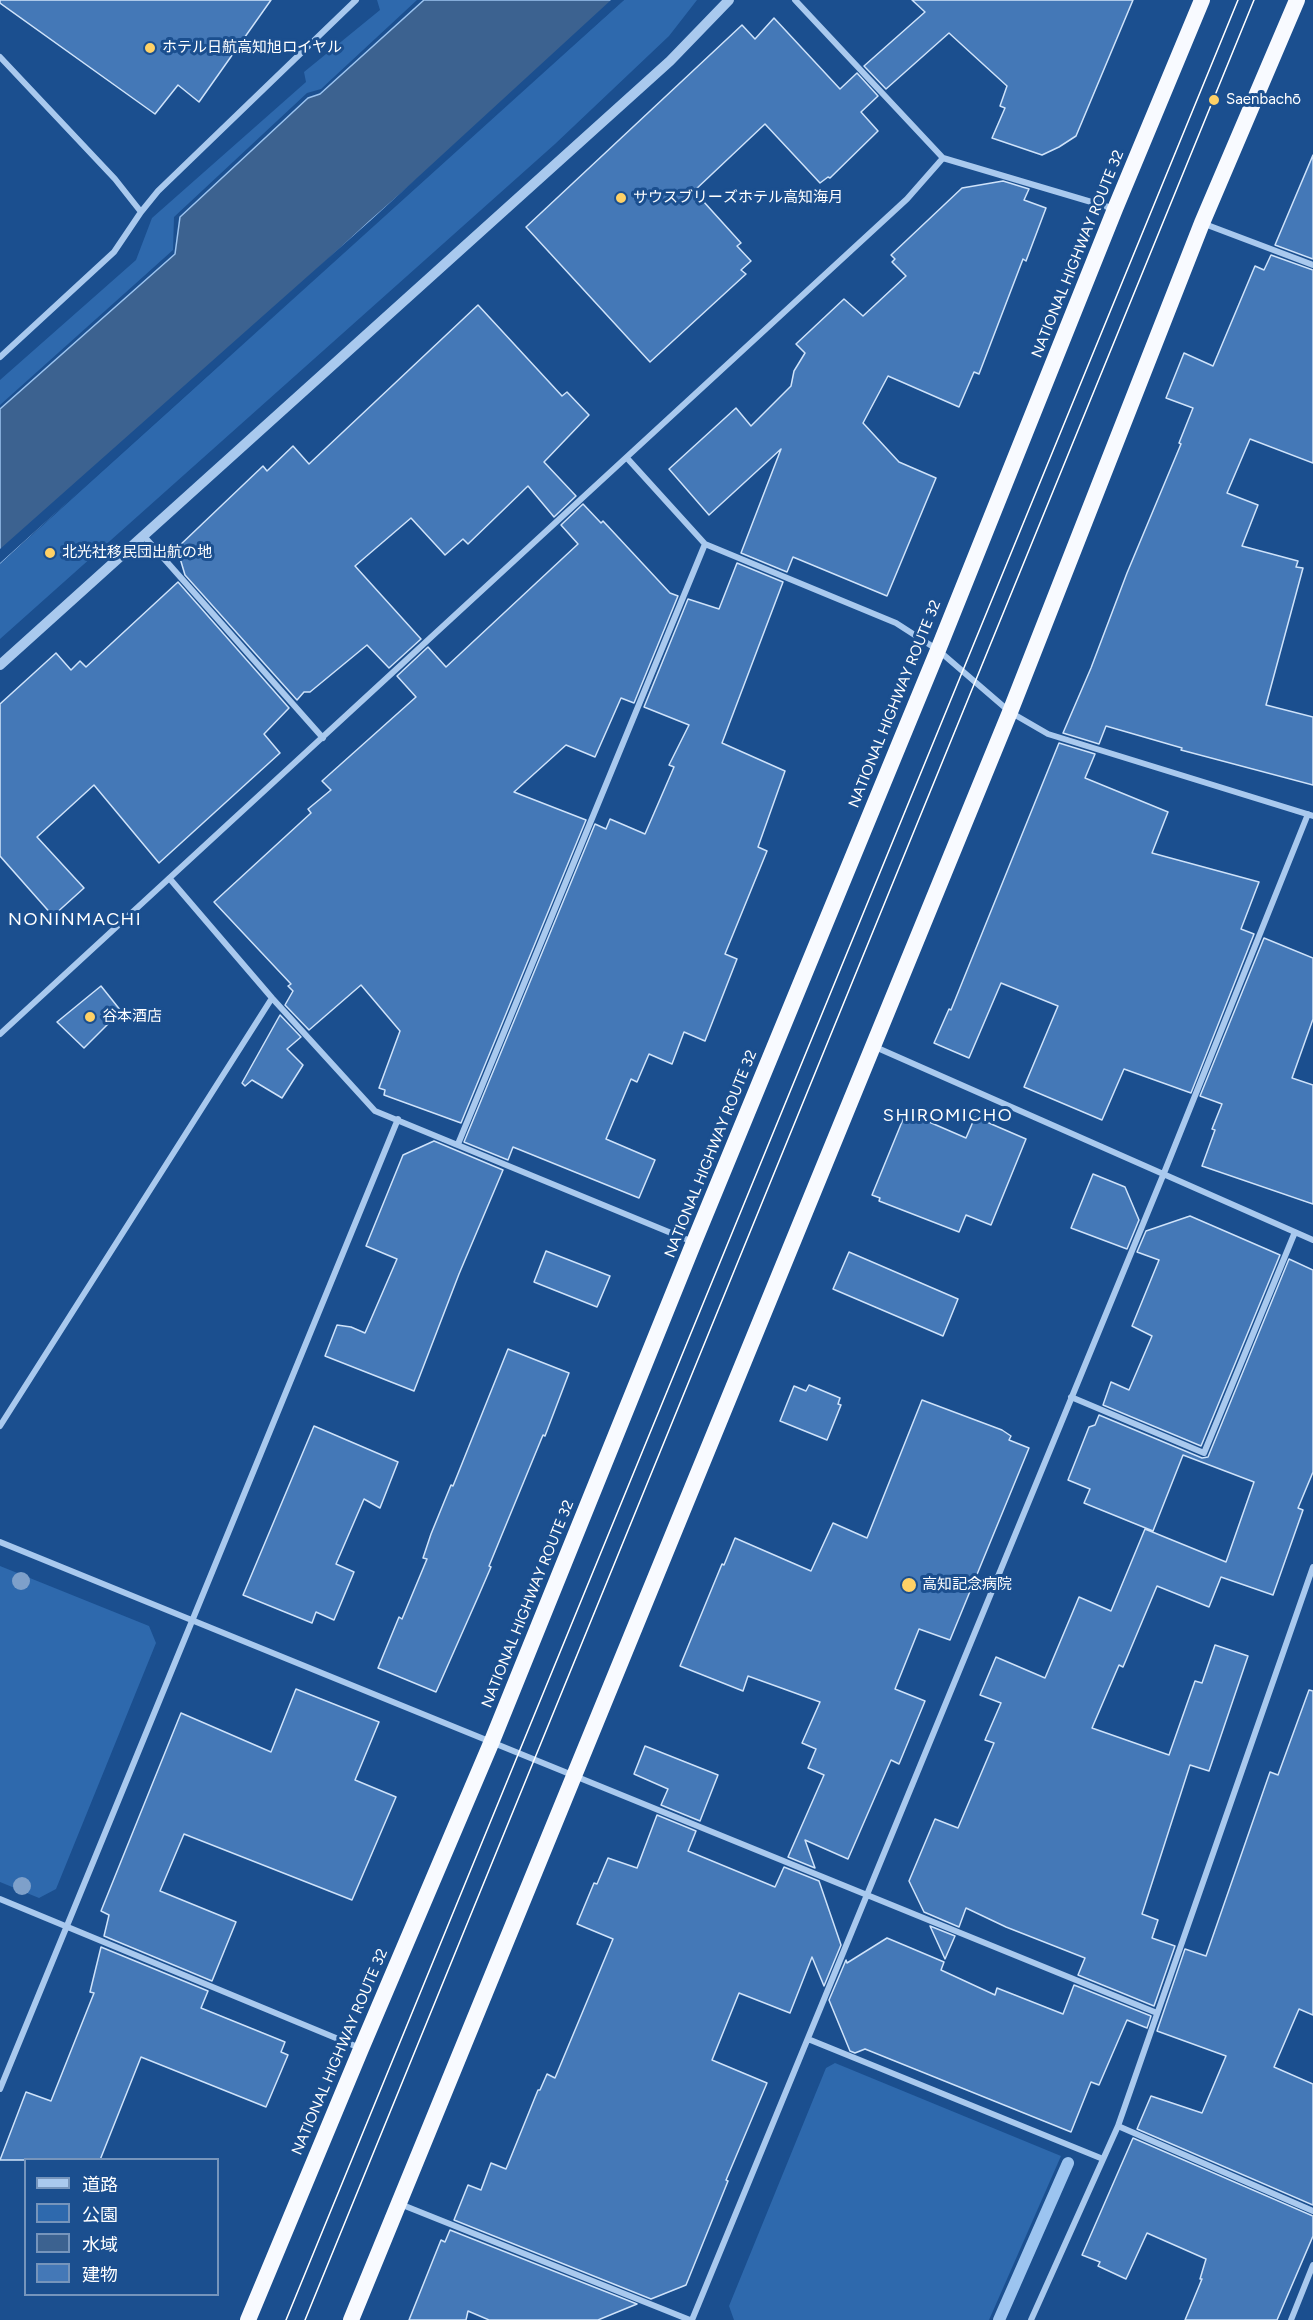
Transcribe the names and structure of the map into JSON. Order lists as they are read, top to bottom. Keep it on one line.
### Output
{"streets":{"highway":["NATIONAL HIGHWAY ROUTE 32"]},"districts":["NONINMACHI","SHIROMICHO"],"places":["ホテル日航高知旭ロイヤル","Saenbachō","サウスブリーズホテル高知海月","北光社移民団出航の地","谷本酒店","高知記念病院"],"legend":["道路","公園","水域","建物"]}
